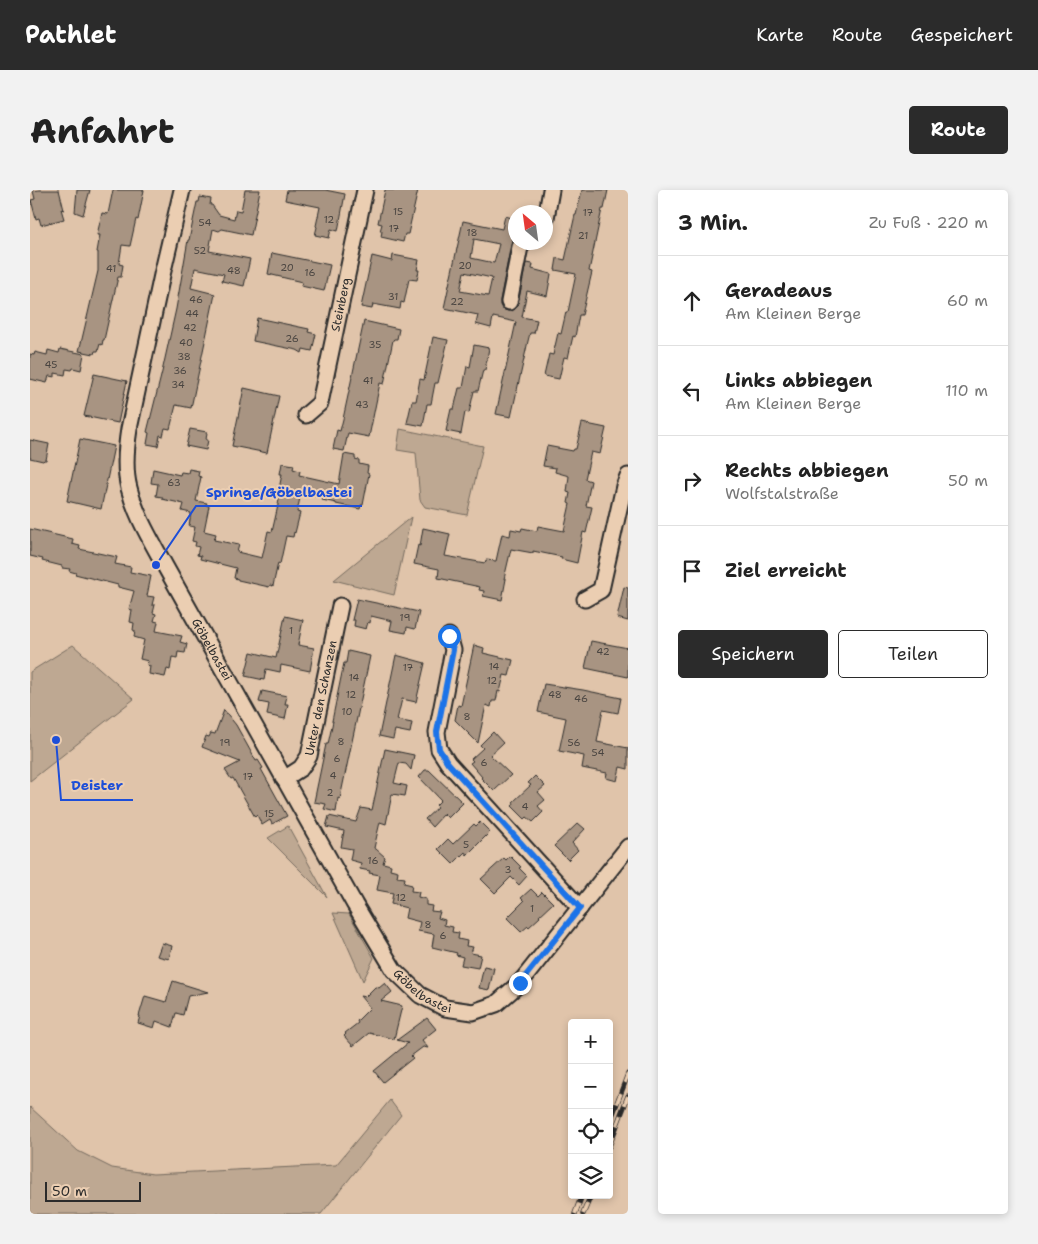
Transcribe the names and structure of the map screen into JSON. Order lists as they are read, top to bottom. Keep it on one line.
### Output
{"streets":{"street":["Steinberg","Göbelbastei","Unter den Schanzen"]},"crossings":[["Göbelbastei","Unter den Schanzen"]],"places":["Springe/Göbelbastei","Deister"],"house_numbers":["15","17","12","54","17","18","21","52","20","20","41","48","16","31","46","22","44","42","26","40","35","38","45","36","41","34","43","63","19","1","42","14","17","14","12","12","48","46","10","8","8","19","56","54","6","6","4","17","2","4","15","5","16","3","12","1","8","6"],"scale_bar":"50 m","north":"top left","page":{"header":"Pathlet","nav":["Karte","Route","Gespeichert"],"buttons":["Route",["Speichern","Teilen"]],"title":"Anfahrt","heading":["3 Min.","Zu Fuß · 220 m"],"list":[["Geradeaus","Am Kleinen Berge","60 m"],["Links abbiegen","Am Kleinen Berge","110 m"],["Rechts abbiegen","Wolfstalstraße","50 m"],"Ziel erreicht"],"map_buttons":["+","−"],"scale":"50 m"}}
